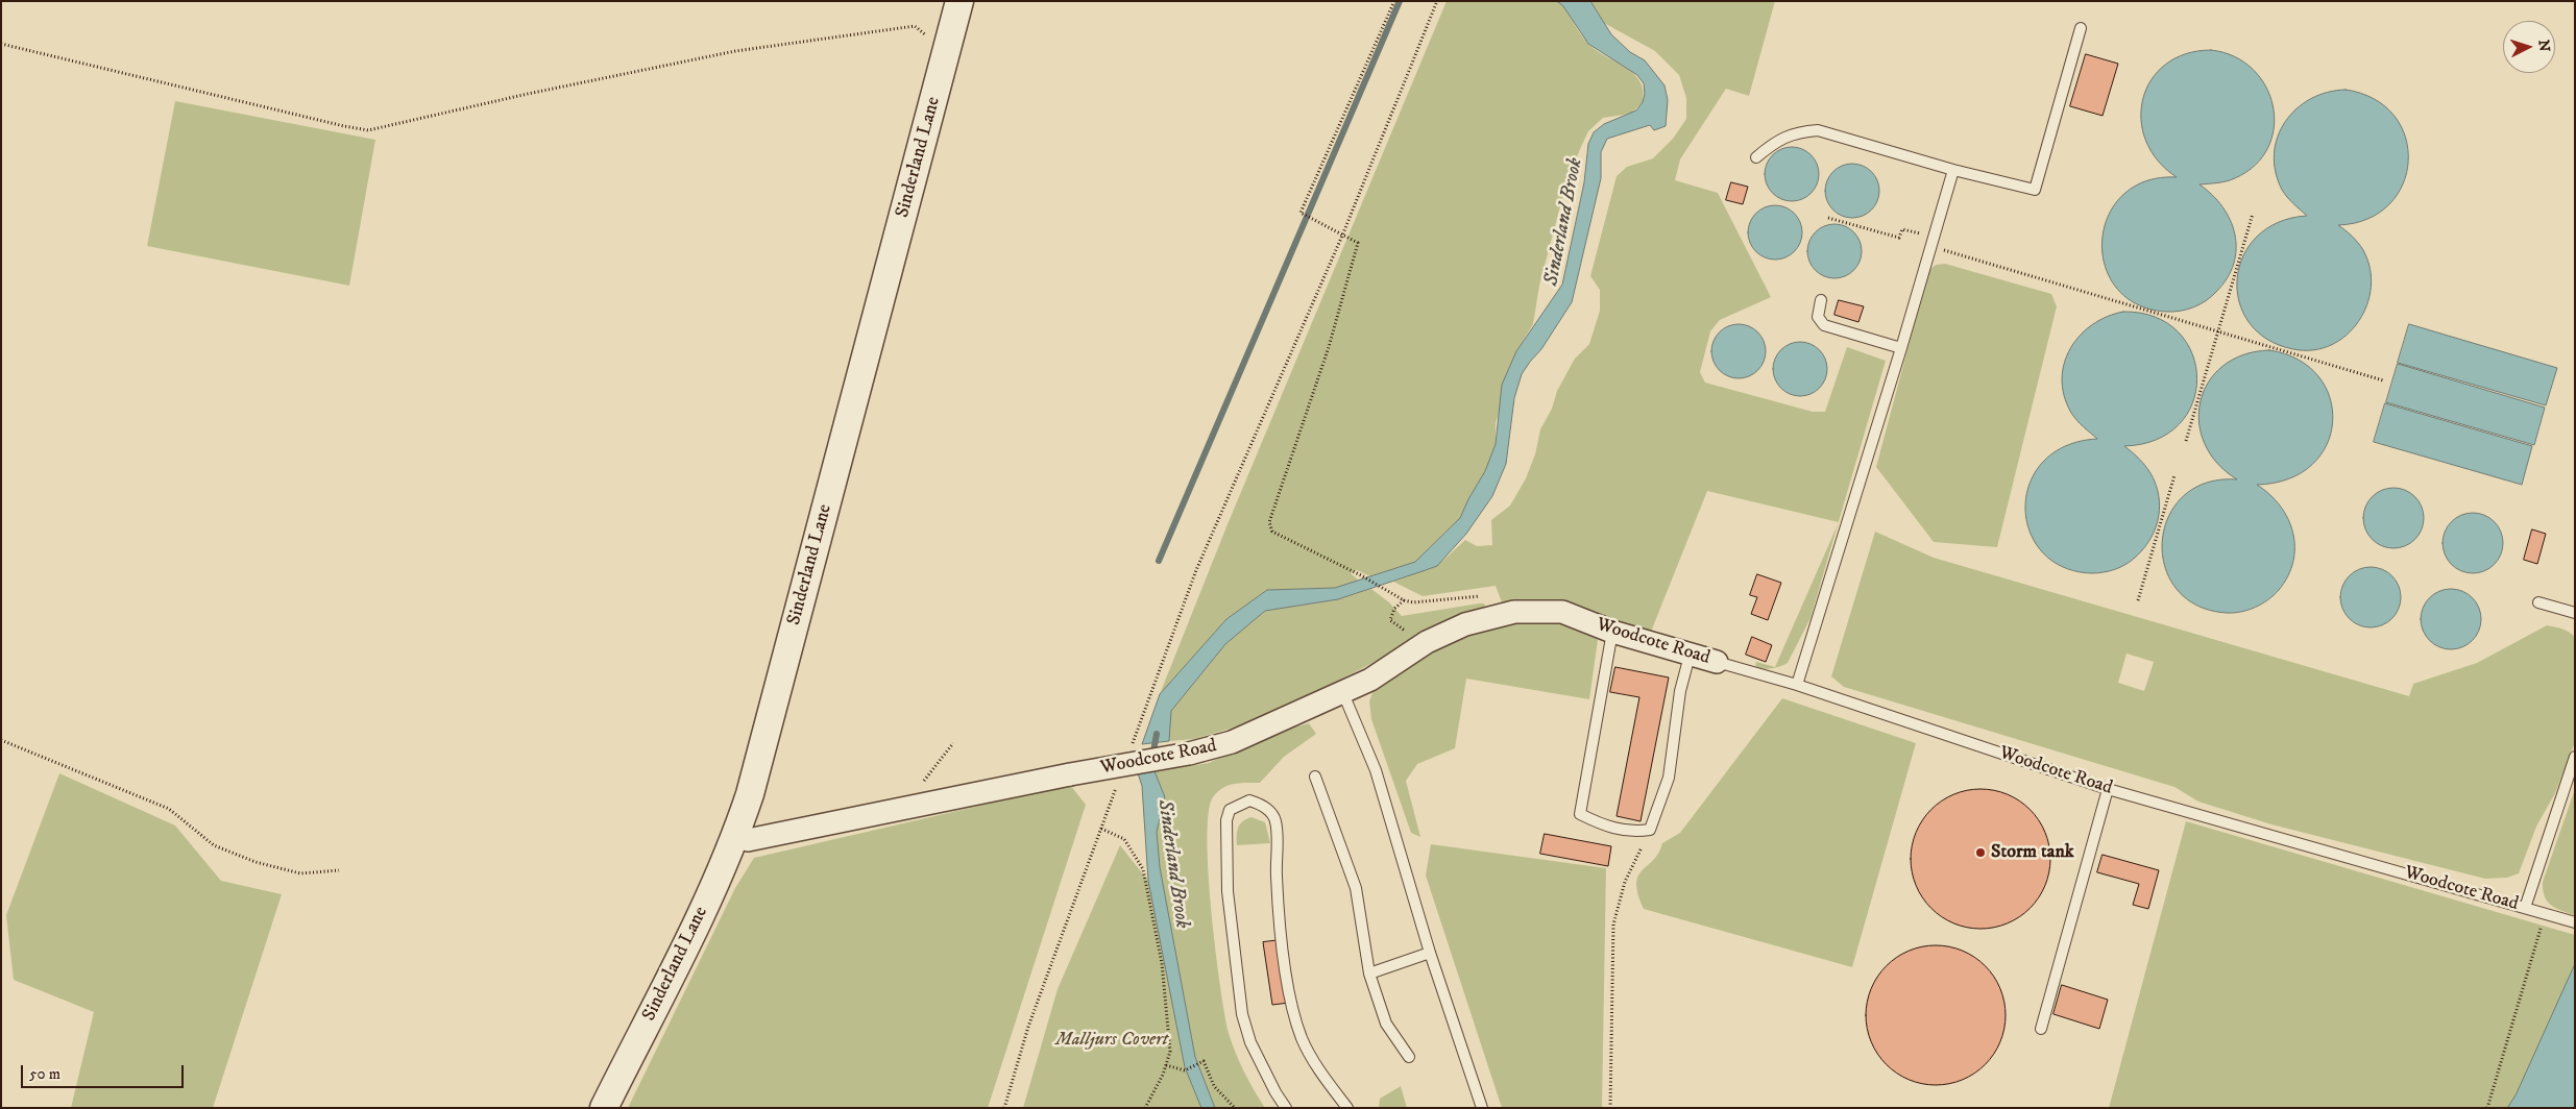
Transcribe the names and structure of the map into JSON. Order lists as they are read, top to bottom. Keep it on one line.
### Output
{"streets":{"street":["Sinderland Lane","Woodcote Road"]},"crossings":[["Sinderland Lane","Woodcote Road"]],"water":["Sinderland Brook"],"parks":["Malljurs Covert"],"places":["Storm tank"],"scale_bar":"50 m","north":"right"}
